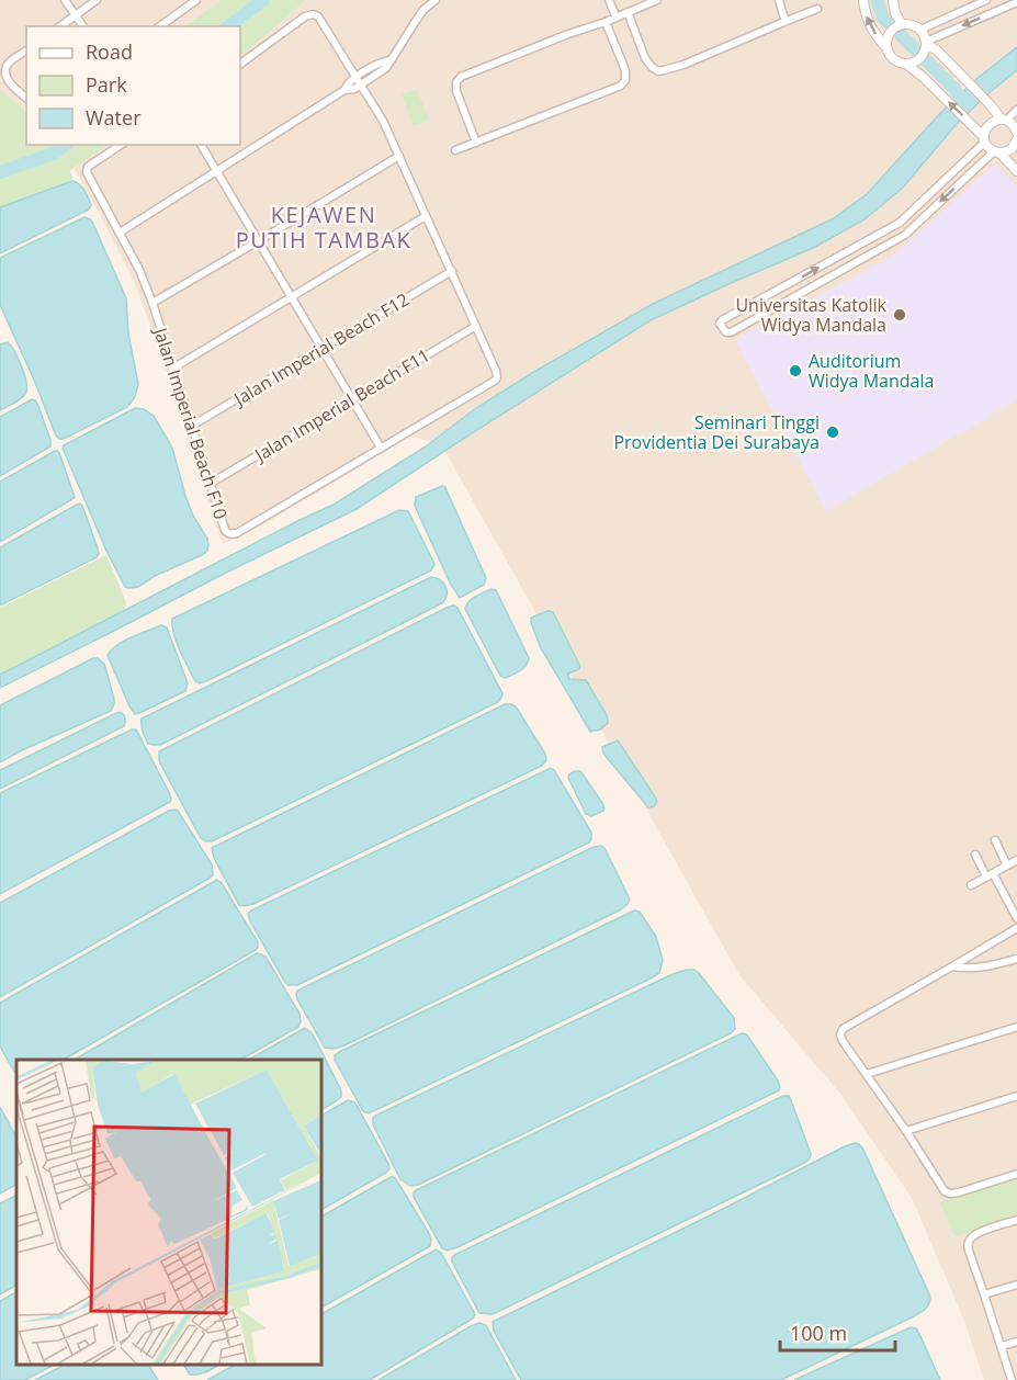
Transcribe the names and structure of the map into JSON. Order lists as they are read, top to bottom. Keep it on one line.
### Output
{"streets":{"street":["Jalan Imperial Beach F12","Jalan Imperial Beach F11","Jalan Imperial Beach F10"]},"crossings":[["Jalan Imperial Beach F12","Jalan Imperial Beach F10"],["Jalan Imperial Beach F11","Jalan Imperial Beach F10"]],"districts":["KEJAWEN PUTIH TAMBAK"],"places":["Universitas Katolik Widya Mandala","Auditorium Widya Mandala","Seminari Tinggi Providentia Dei Surabaya"],"legend":["Road","Park","Water"],"scale_bar":"100 m"}
